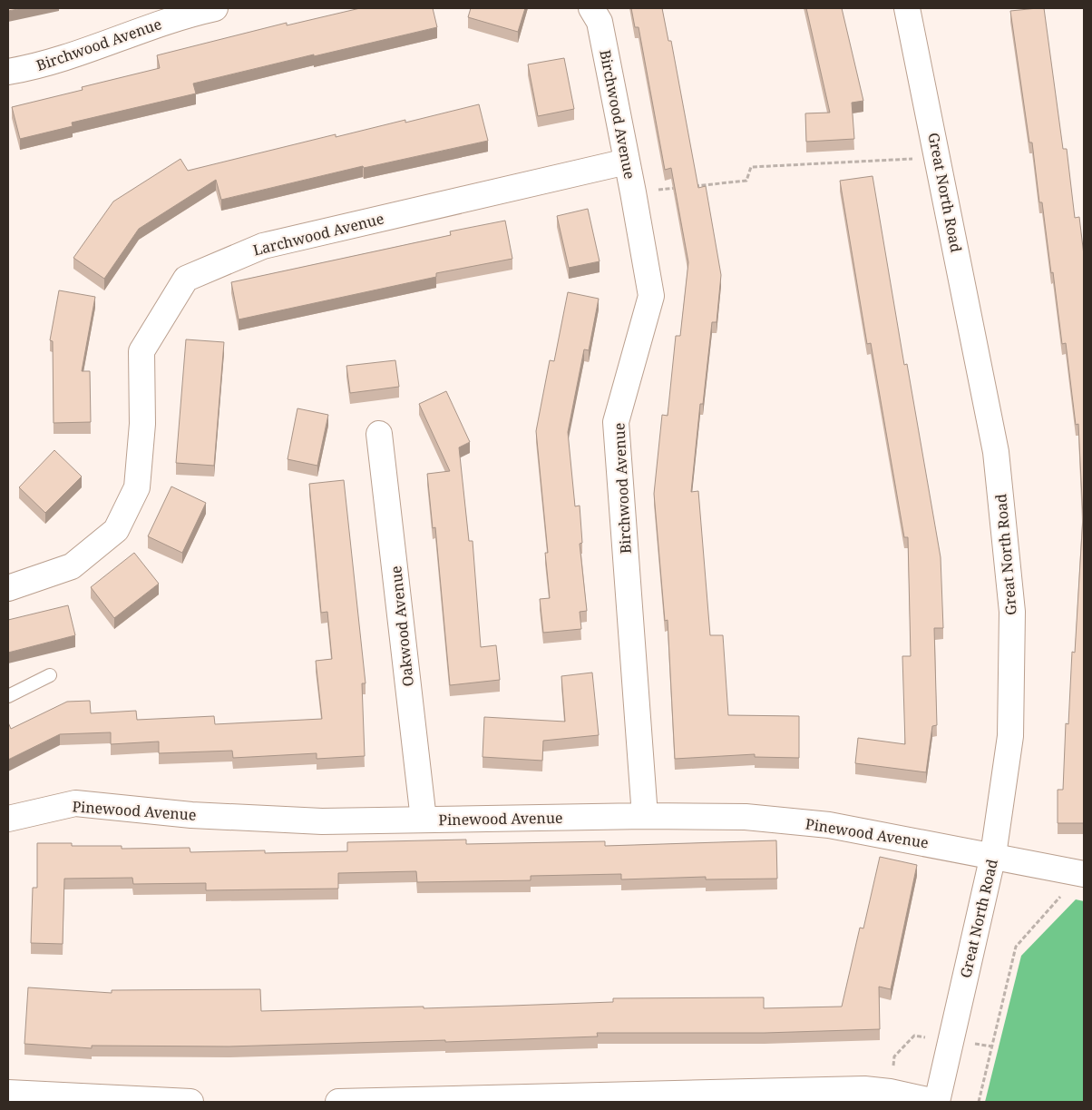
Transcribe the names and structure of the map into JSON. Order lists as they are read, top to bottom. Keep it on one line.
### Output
{"streets":{"street":["Birchwood Avenue","Great North Road","Larchwood Avenue","Oakwood Avenue","Pinewood Avenue"]},"crossings":[["Birchwood Avenue","Larchwood Avenue"],["Birchwood Avenue","Pinewood Avenue"],["Great North Road","Pinewood Avenue"],["Oakwood Avenue","Pinewood Avenue"]]}
